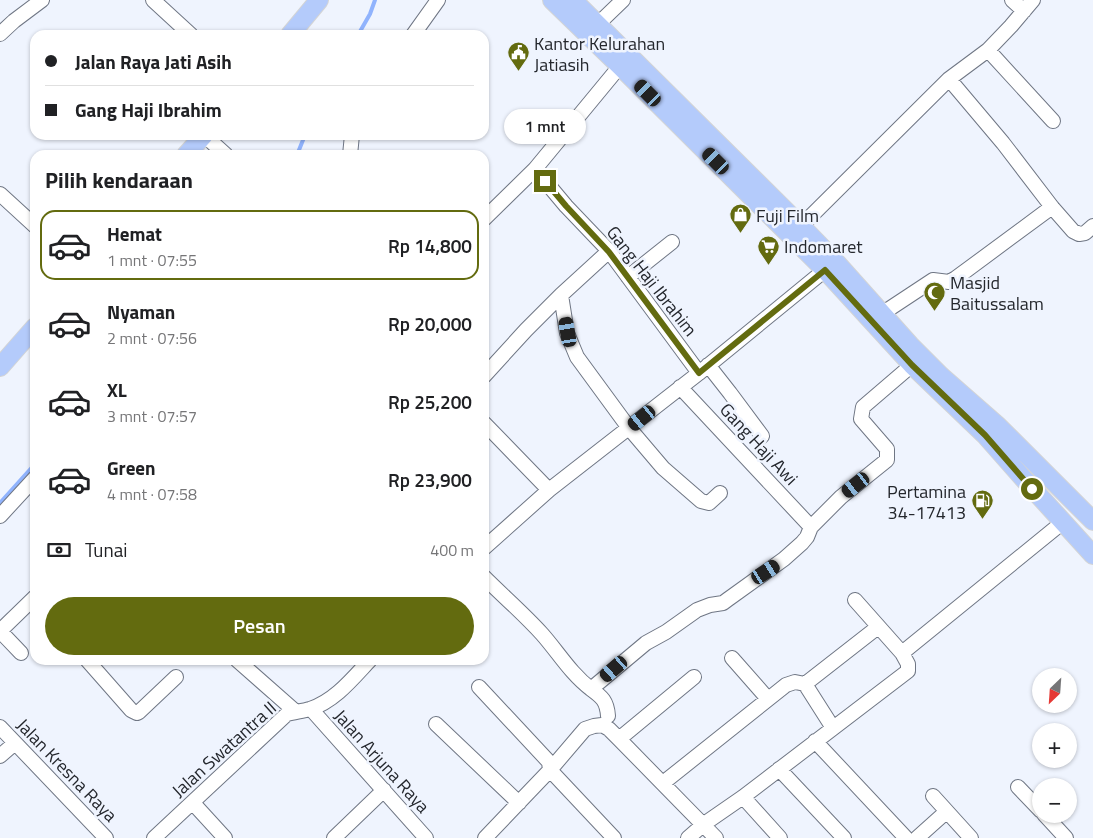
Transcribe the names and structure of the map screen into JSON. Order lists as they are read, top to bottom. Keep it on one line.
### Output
{"streets":{"street":["Gang Haji Ibrahim","Gang Haji Awi","Jalan Swatantra II","Jalan Arjuna Raya","Jalan Kresna Raya"]},"crossings":[["Jalan Swatantra II","Jalan Arjuna Raya"]],"places":{"public building":["Kantor Kelurahan Jatiasih"],"shop":["Fuji Film"],"supermarket":["Indomaret"],"mosque":["Masjid Baitussalam"],"fuel station":["Pertamina 34-17413"]},"north":"bottom left","page":{"banner":["Jalan Raya Jati Asih","Gang Haji Ibrahim"],"bubble":"1 mnt","heading":"Pilih kendaraan","list":[{"name":"Hemat","note":"1 mnt · 07:55","value":"Rp 14,800"},{"name":"Nyaman","note":"2 mnt · 07:56","value":"Rp 20,000"},{"name":"XL","note":"3 mnt · 07:57","value":"Rp 25,200"},{"name":"Green","note":"4 mnt · 07:58","value":"Rp 23,900"}],"pay":["Tunai","400 m"],"buttons":"Pesan","map_buttons":["+","−"]}}
